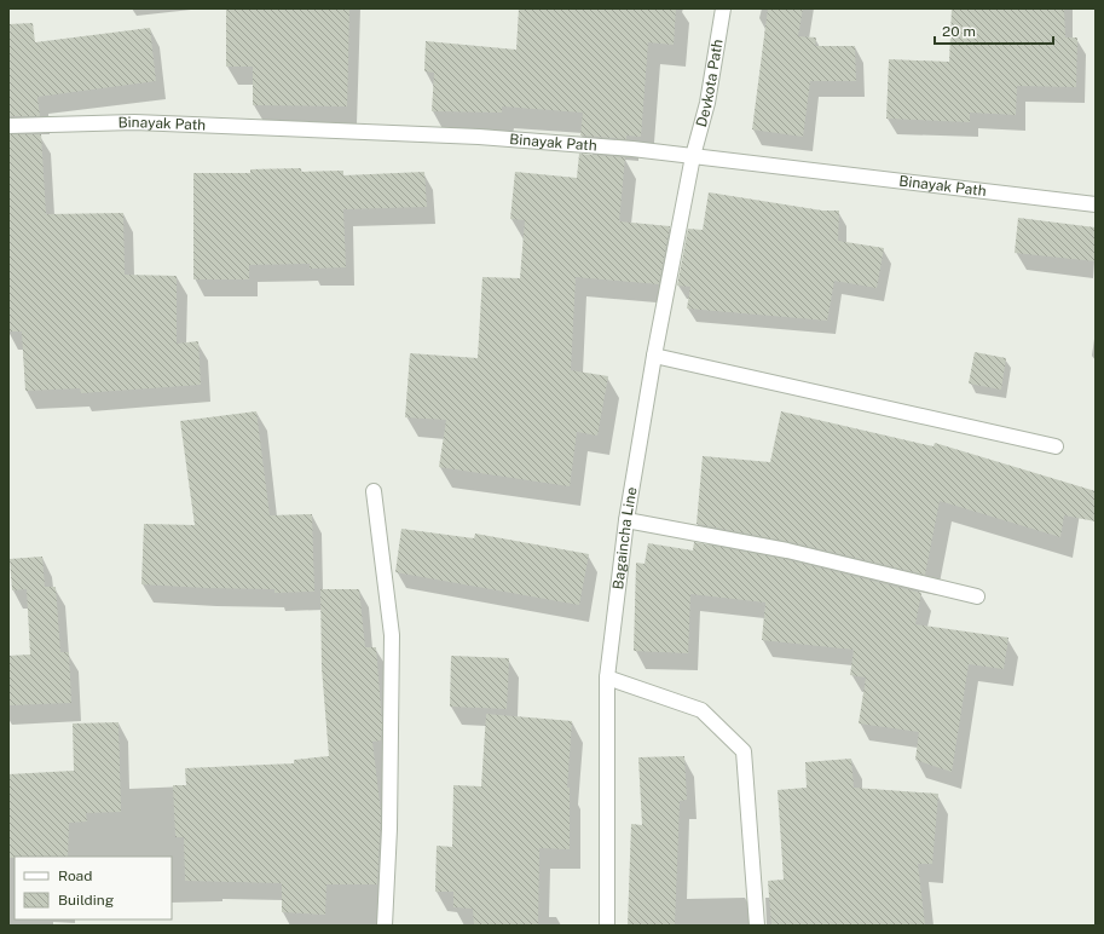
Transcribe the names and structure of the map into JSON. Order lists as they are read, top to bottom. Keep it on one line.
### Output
{"streets":{"street":["Devkota Path","Binayak Path","Bagaincha Line"]},"crossings":[["Devkota Path","Binayak Path"],["Devkota Path","Bagaincha Line"],["Binayak Path","Bagaincha Line"]],"legend":["Road","Building"],"scale_bar":"20 m"}
